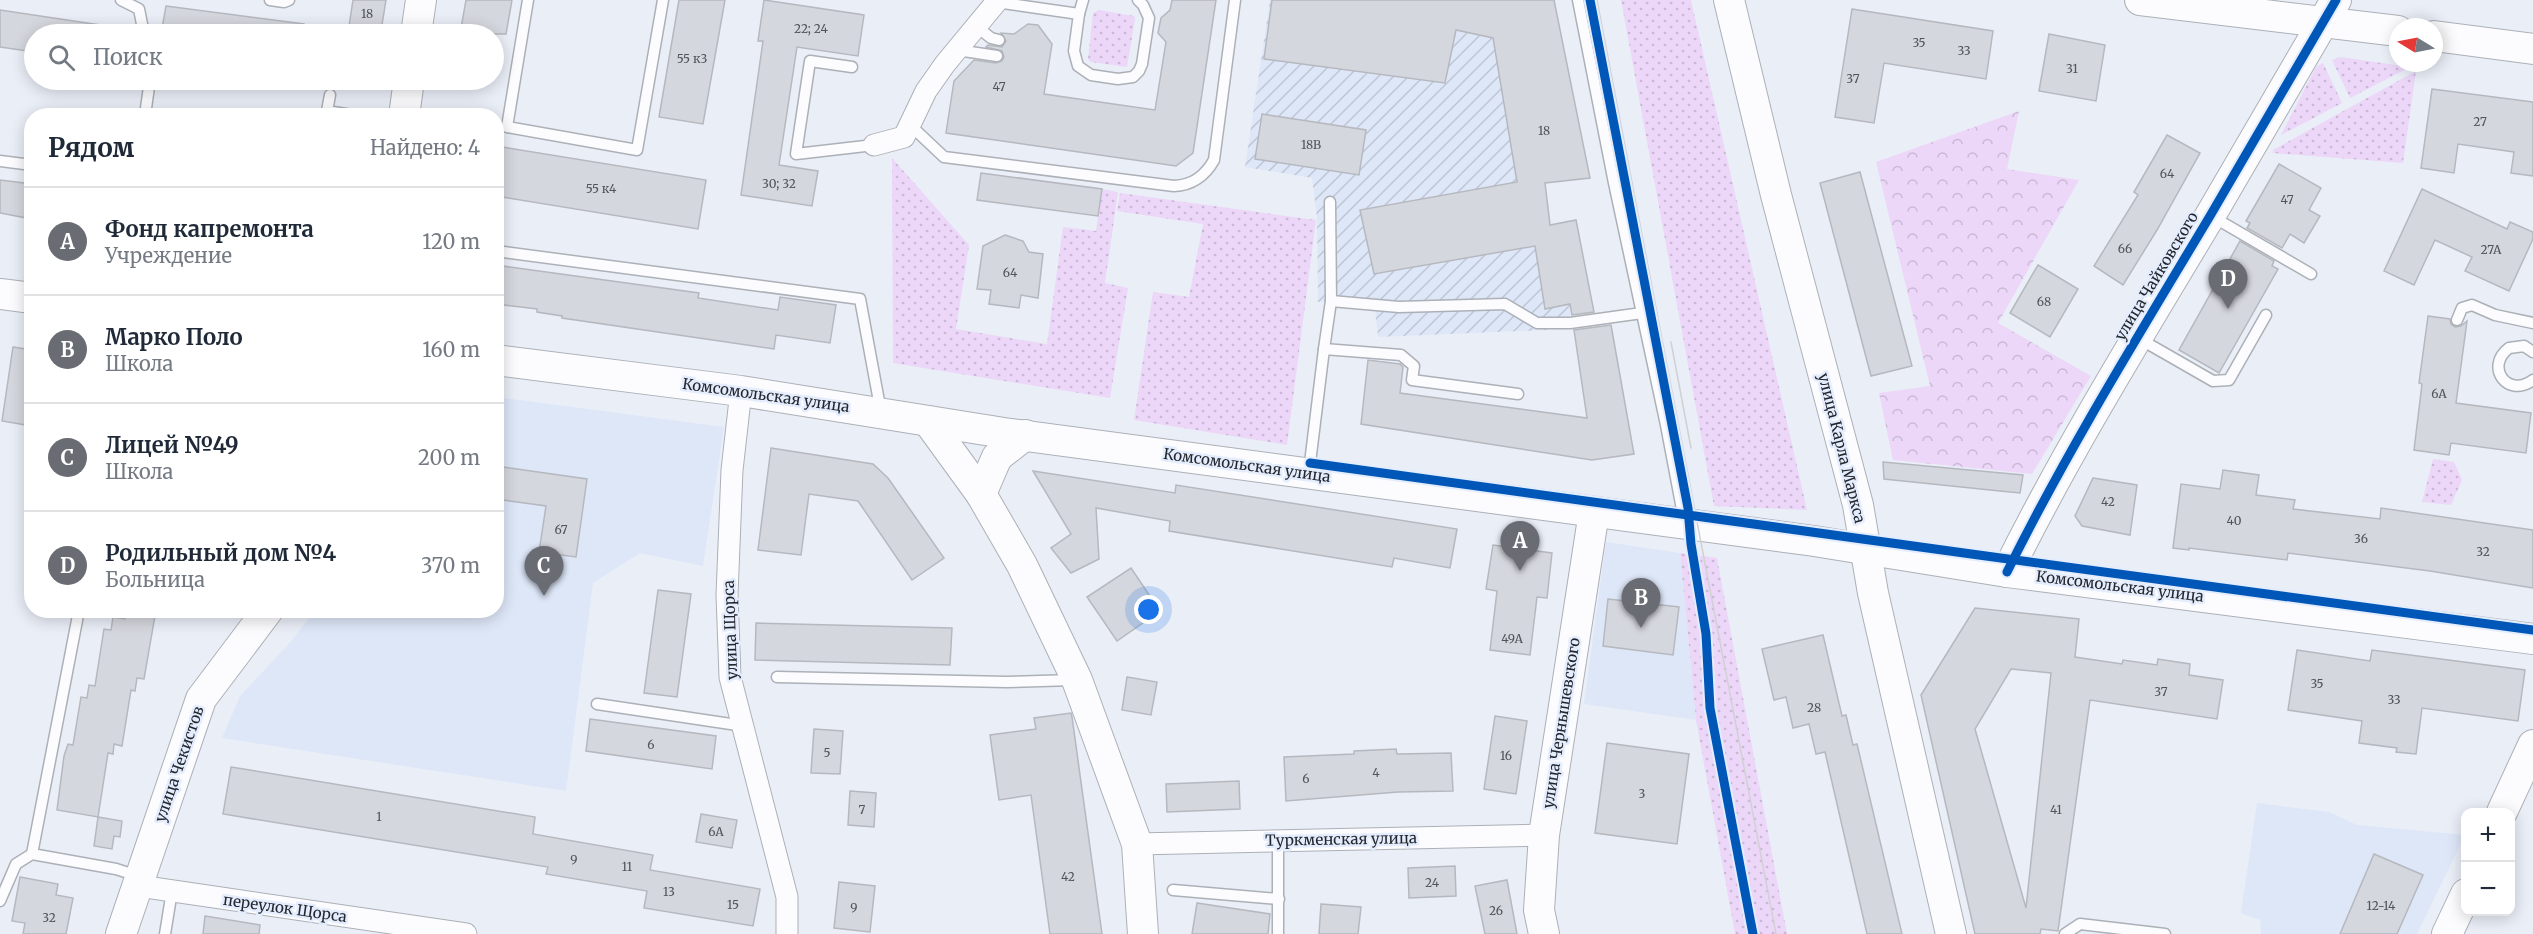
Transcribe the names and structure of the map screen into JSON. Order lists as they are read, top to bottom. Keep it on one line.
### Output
{"streets":{"main road":["улица Чайковского","Комсомольская улица","улица Карла Маркса","улица Чернышевского","улица Чекистов"],"street":["улица Щорса","Туркменская улица","переулок Щорса"]},"crossings":[["улица Чайковского","Комсомольская улица"],["Комсомольская улица","улица Карла Маркса"],["Комсомольская улица","улица Щорса"],["Комсомольская улица","улица Чернышевского"],["улица Чернышевского","Туркменская улица"],["улица Чекистов","переулок Щорса"]],"house_numbers":["18","22; 24","35","33","55 к3","31","37","47","27","18","18В","64","30; 32","55 к4","47","66","27А","64","68","6А","42","40","67","36","32","49А","35","37","33","28","6","5","16","4","6","3","7","41","1","6А","9","11","42","24","13","15","12-14","9","26","32"],"north":"left","page":{"search":"Поиск","heading":["Рядом","Найдено: 4"],"list":[{"mark":"A","name":"Фонд капремонта","note":"Учреждение","value":"120 m"},{"mark":"B","name":"Марко Поло","note":"Школа","value":"160 m"},{"mark":"C","name":"Лицей №49","note":"Школа","value":"200 m"},{"mark":"D","name":"Родильный дом №4","note":"Больница","value":"370 m"}],"pins":["D","A","C","B"],"map_buttons":["+","−"]}}
